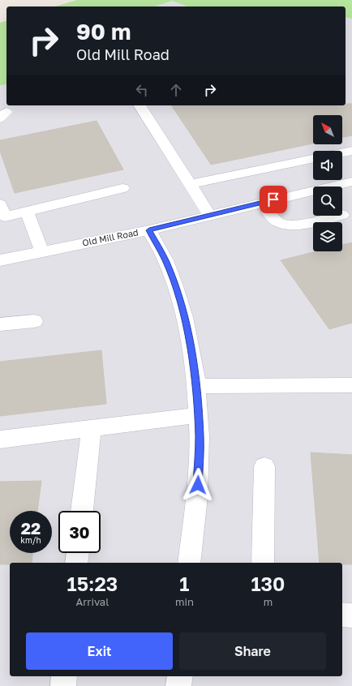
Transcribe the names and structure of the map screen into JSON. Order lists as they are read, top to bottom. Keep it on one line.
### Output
{"streets":{"street":["Old Mill Road"]},"north":"top left","page":{"turn":["90 m","Old Mill Road"],"speed":"22 km/h","limit":"30","eta":["15:23","Arrival","1","min","130","m"],"buttons":["Exit","Share"]}}
